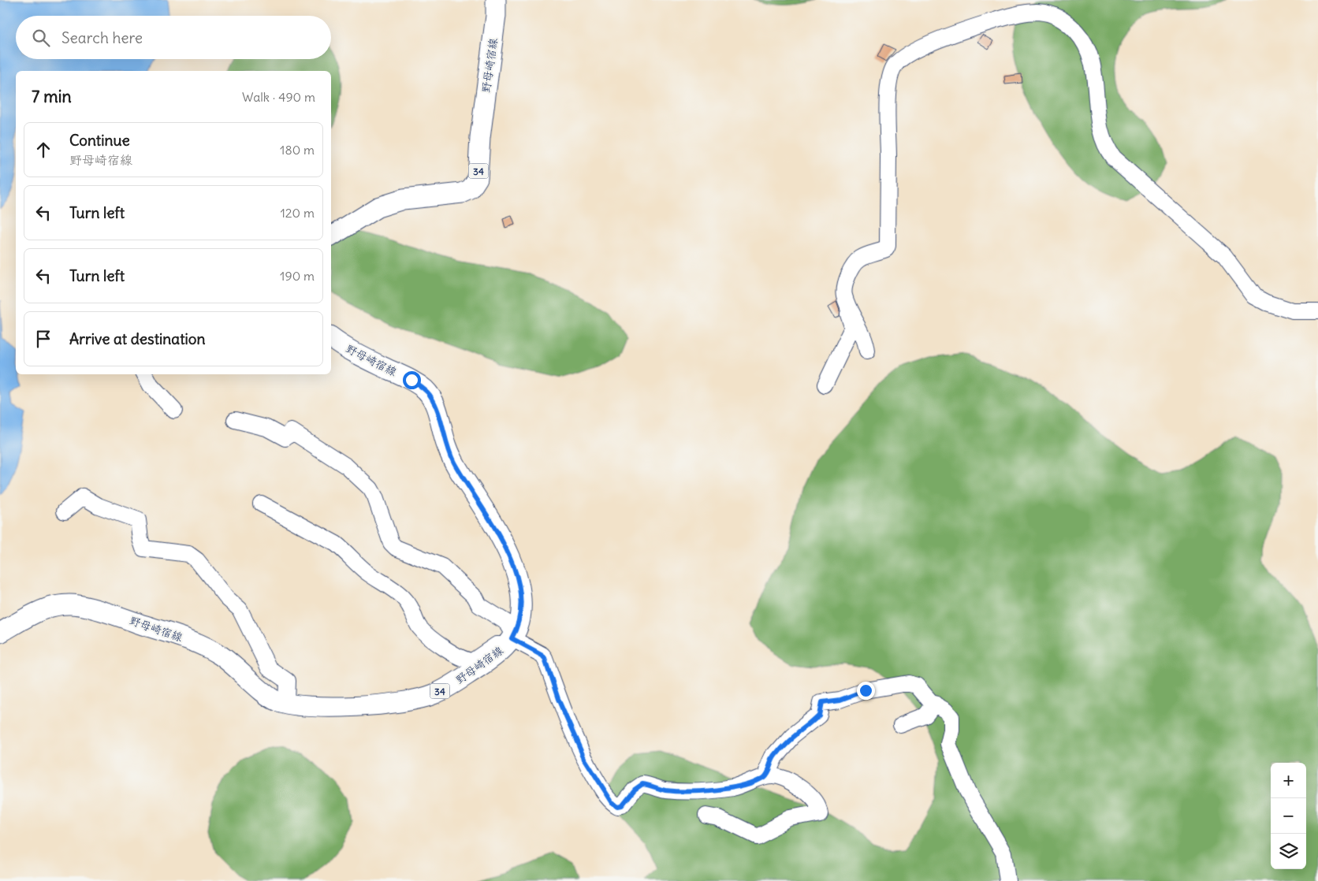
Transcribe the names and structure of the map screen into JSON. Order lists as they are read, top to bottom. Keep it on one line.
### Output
{"streets":{"main road":["野母崎宿線","34"]},"page":{"search":"Search here","heading":["7 min","Walk · 490 m"],"list":[["Continue","野母崎宿線","180 m"],["Turn left","120 m"],["Turn left","190 m"],"Arrive at destination"],"map_buttons":["+","−"]}}
